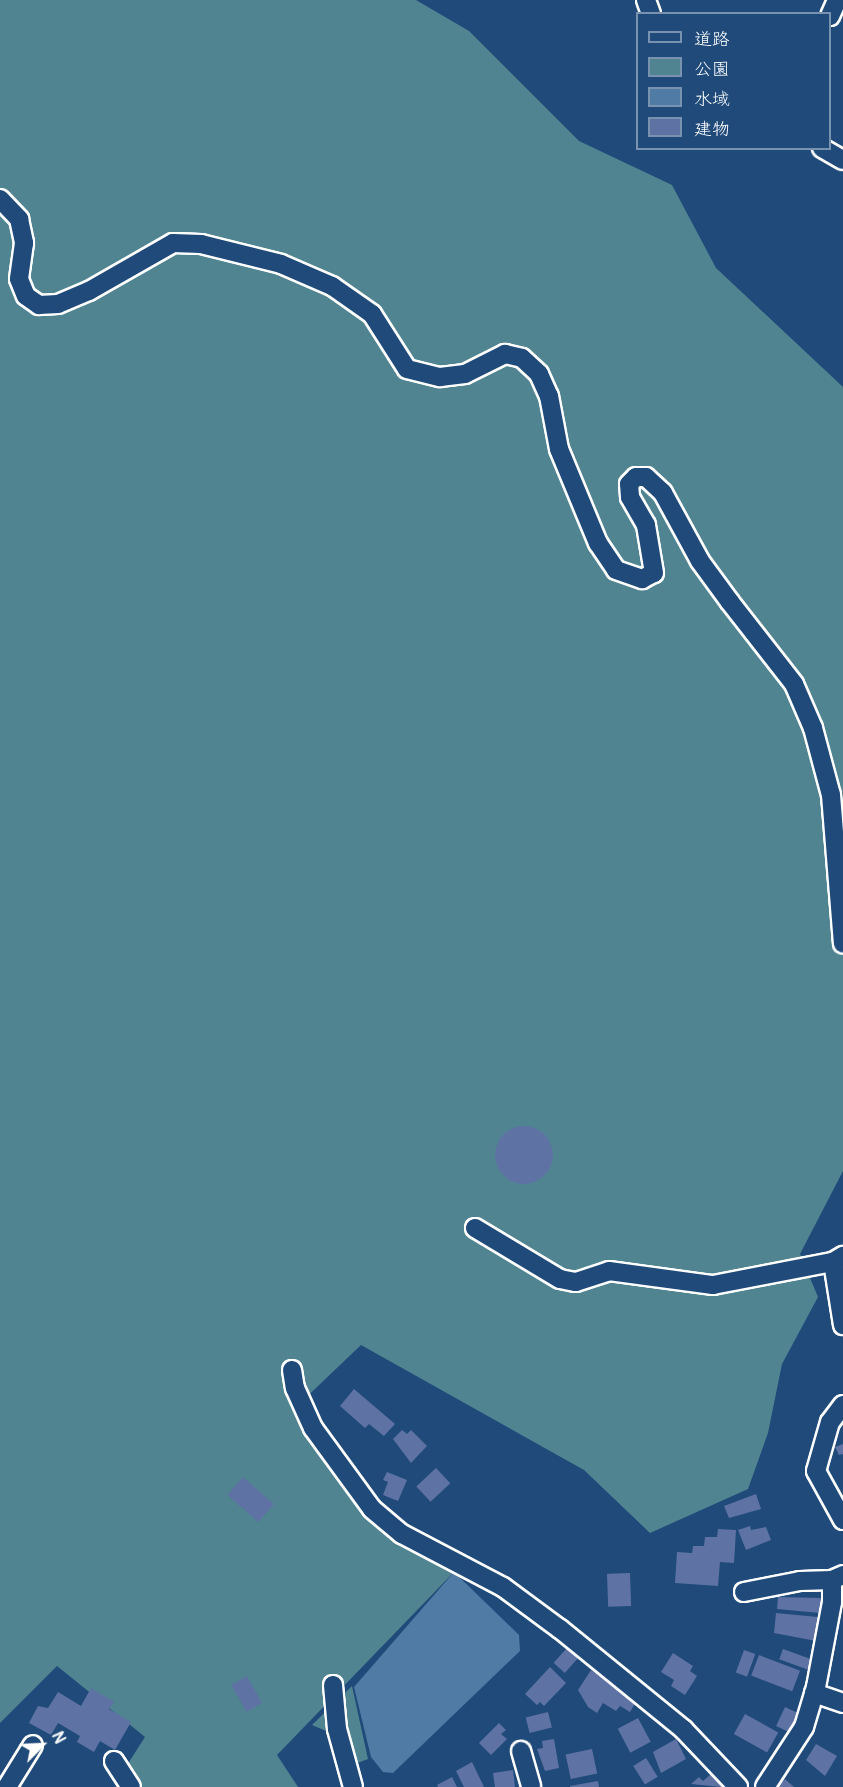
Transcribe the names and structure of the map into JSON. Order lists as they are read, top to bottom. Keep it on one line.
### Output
{"legend":["道路","公園","水域","建物"],"north":"top right"}
